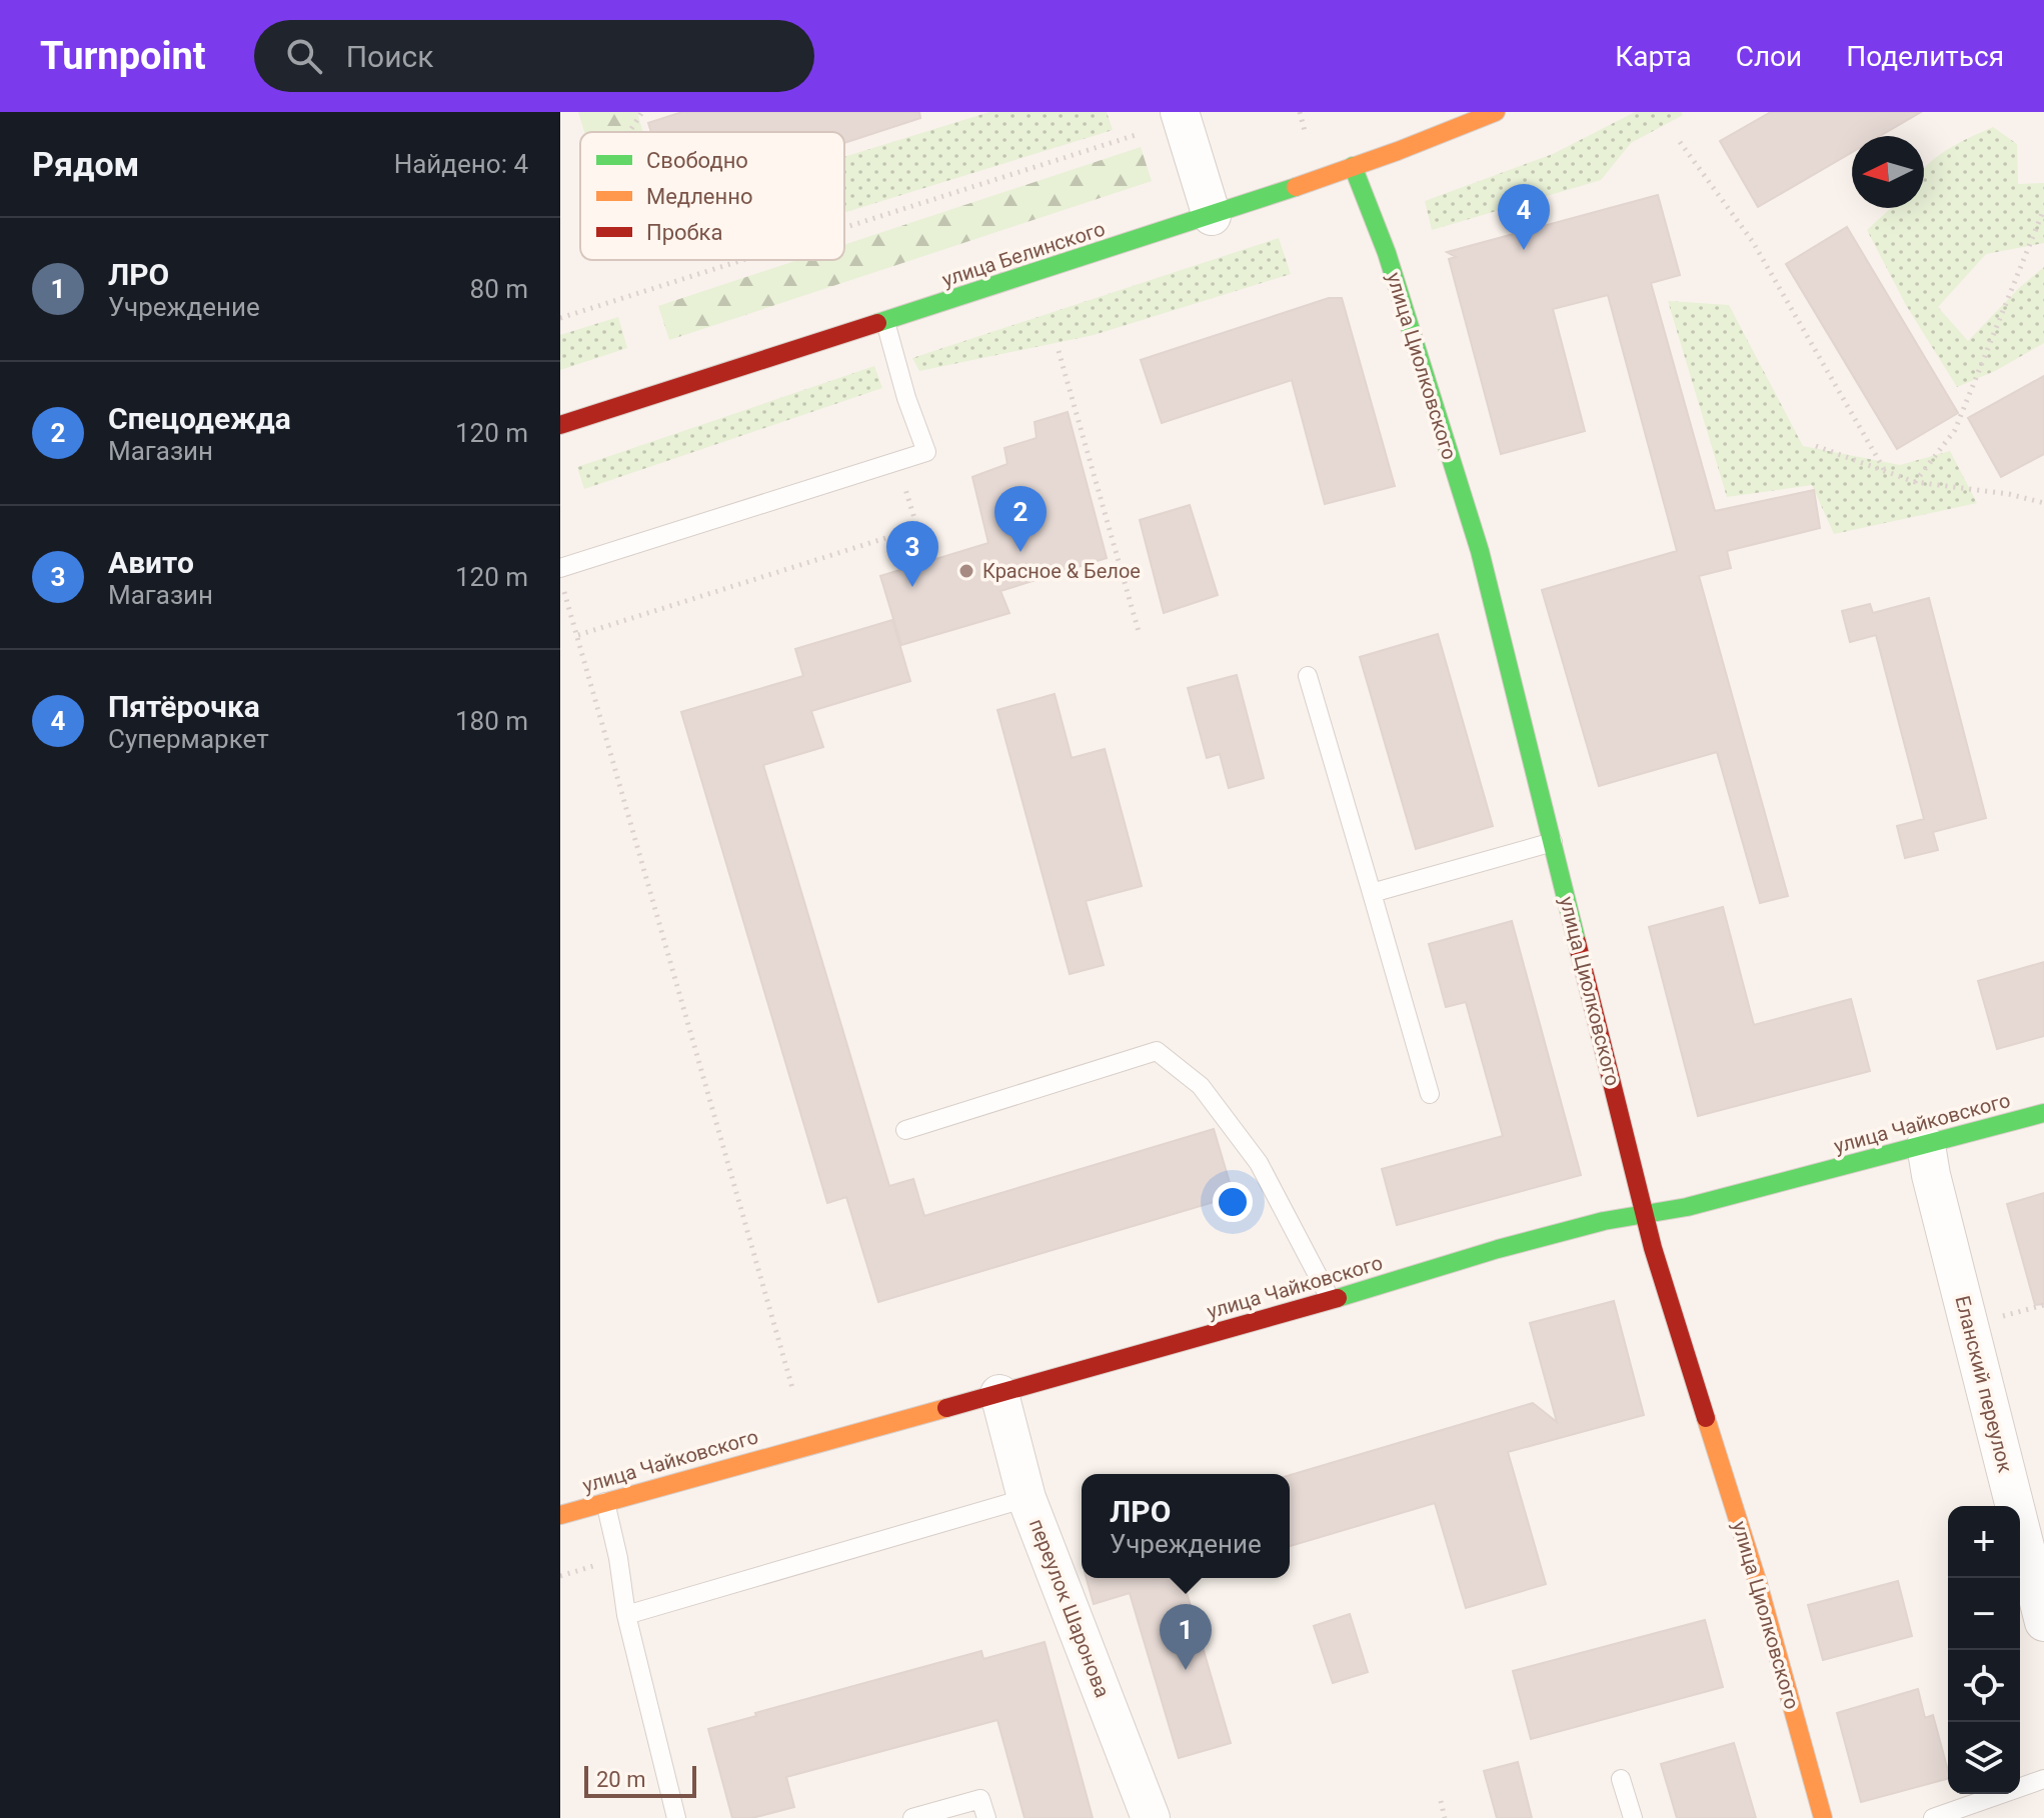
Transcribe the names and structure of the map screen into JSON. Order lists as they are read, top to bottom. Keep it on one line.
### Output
{"streets":{"street":["улица Белинского","улица Циолковского","улица Чайковского","Еланский переулок","переулок Шаронова"]},"crossings":[["улица Белинского","улица Циолковского"],["улица Циолковского","улица Чайковского"],["улица Чайковского","Еланский переулок"],["улица Чайковского","переулок Шаронова"]],"places":["Красное & Белое"],"legend":["Свободно","Медленно","Пробка"],"scale_bar":"20 m","north":"left","page":{"header":"Turnpoint","search":"Поиск","nav":["Карта","Слои","Поделиться"],"heading":["Рядом","Найдено: 4"],"pins":["4","2","3","1"],"list":[{"mark":"1","name":"ЛРО","note":"Учреждение","value":"80 m"},{"mark":"2","name":"Спецодежда","note":"Магазин","value":"120 m"},{"mark":"3","name":"Авито","note":"Магазин","value":"120 m"},{"mark":"4","name":"Пятёрочка","note":"Супермаркет","value":"180 m"}],"popup":["ЛРО","Учреждение"],"map_buttons":["+","−"],"scale":"20 m"}}
